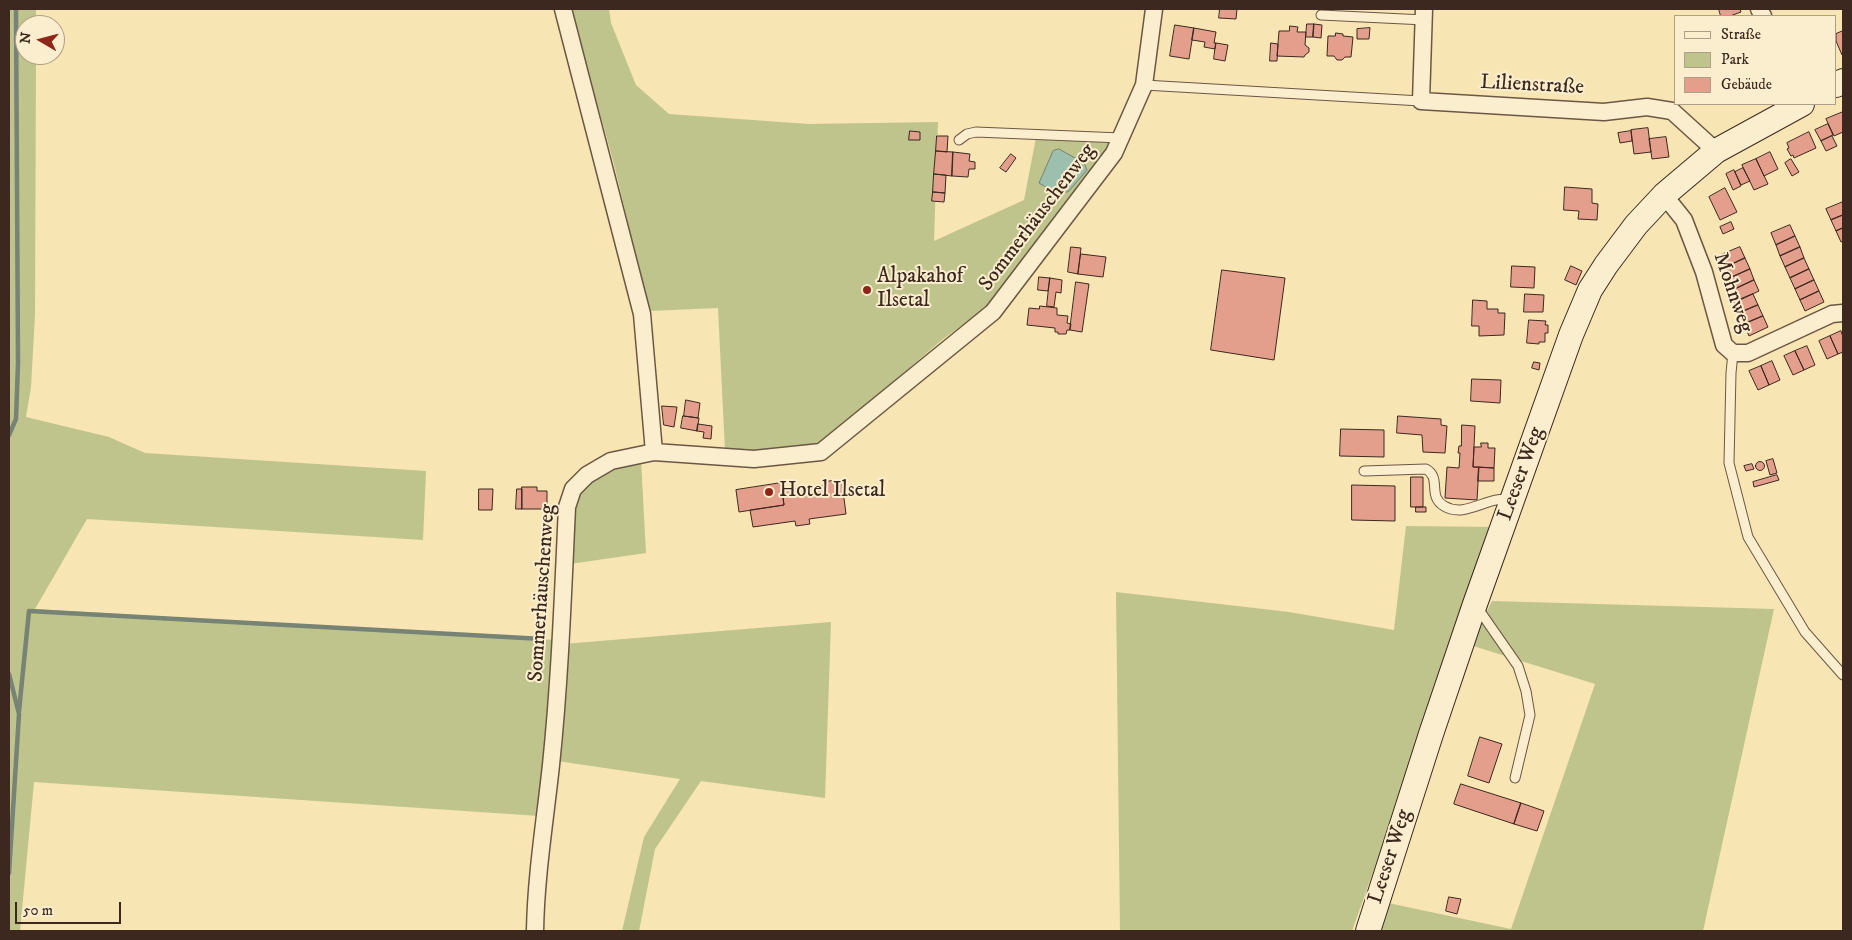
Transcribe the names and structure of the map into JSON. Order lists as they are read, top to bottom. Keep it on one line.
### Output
{"streets":{"street":["Lilienstraße","Sommerhäuschenweg","Mohnweg","Leeser Weg"]},"crossings":[["Lilienstraße","Leeser Weg"],["Mohnweg","Leeser Weg"]],"places":["Alpakahof Ilsetal","Hotel Ilsetal"],"legend":["Straße","Park","Gebäude"],"scale_bar":"50 m","north":"left"}
